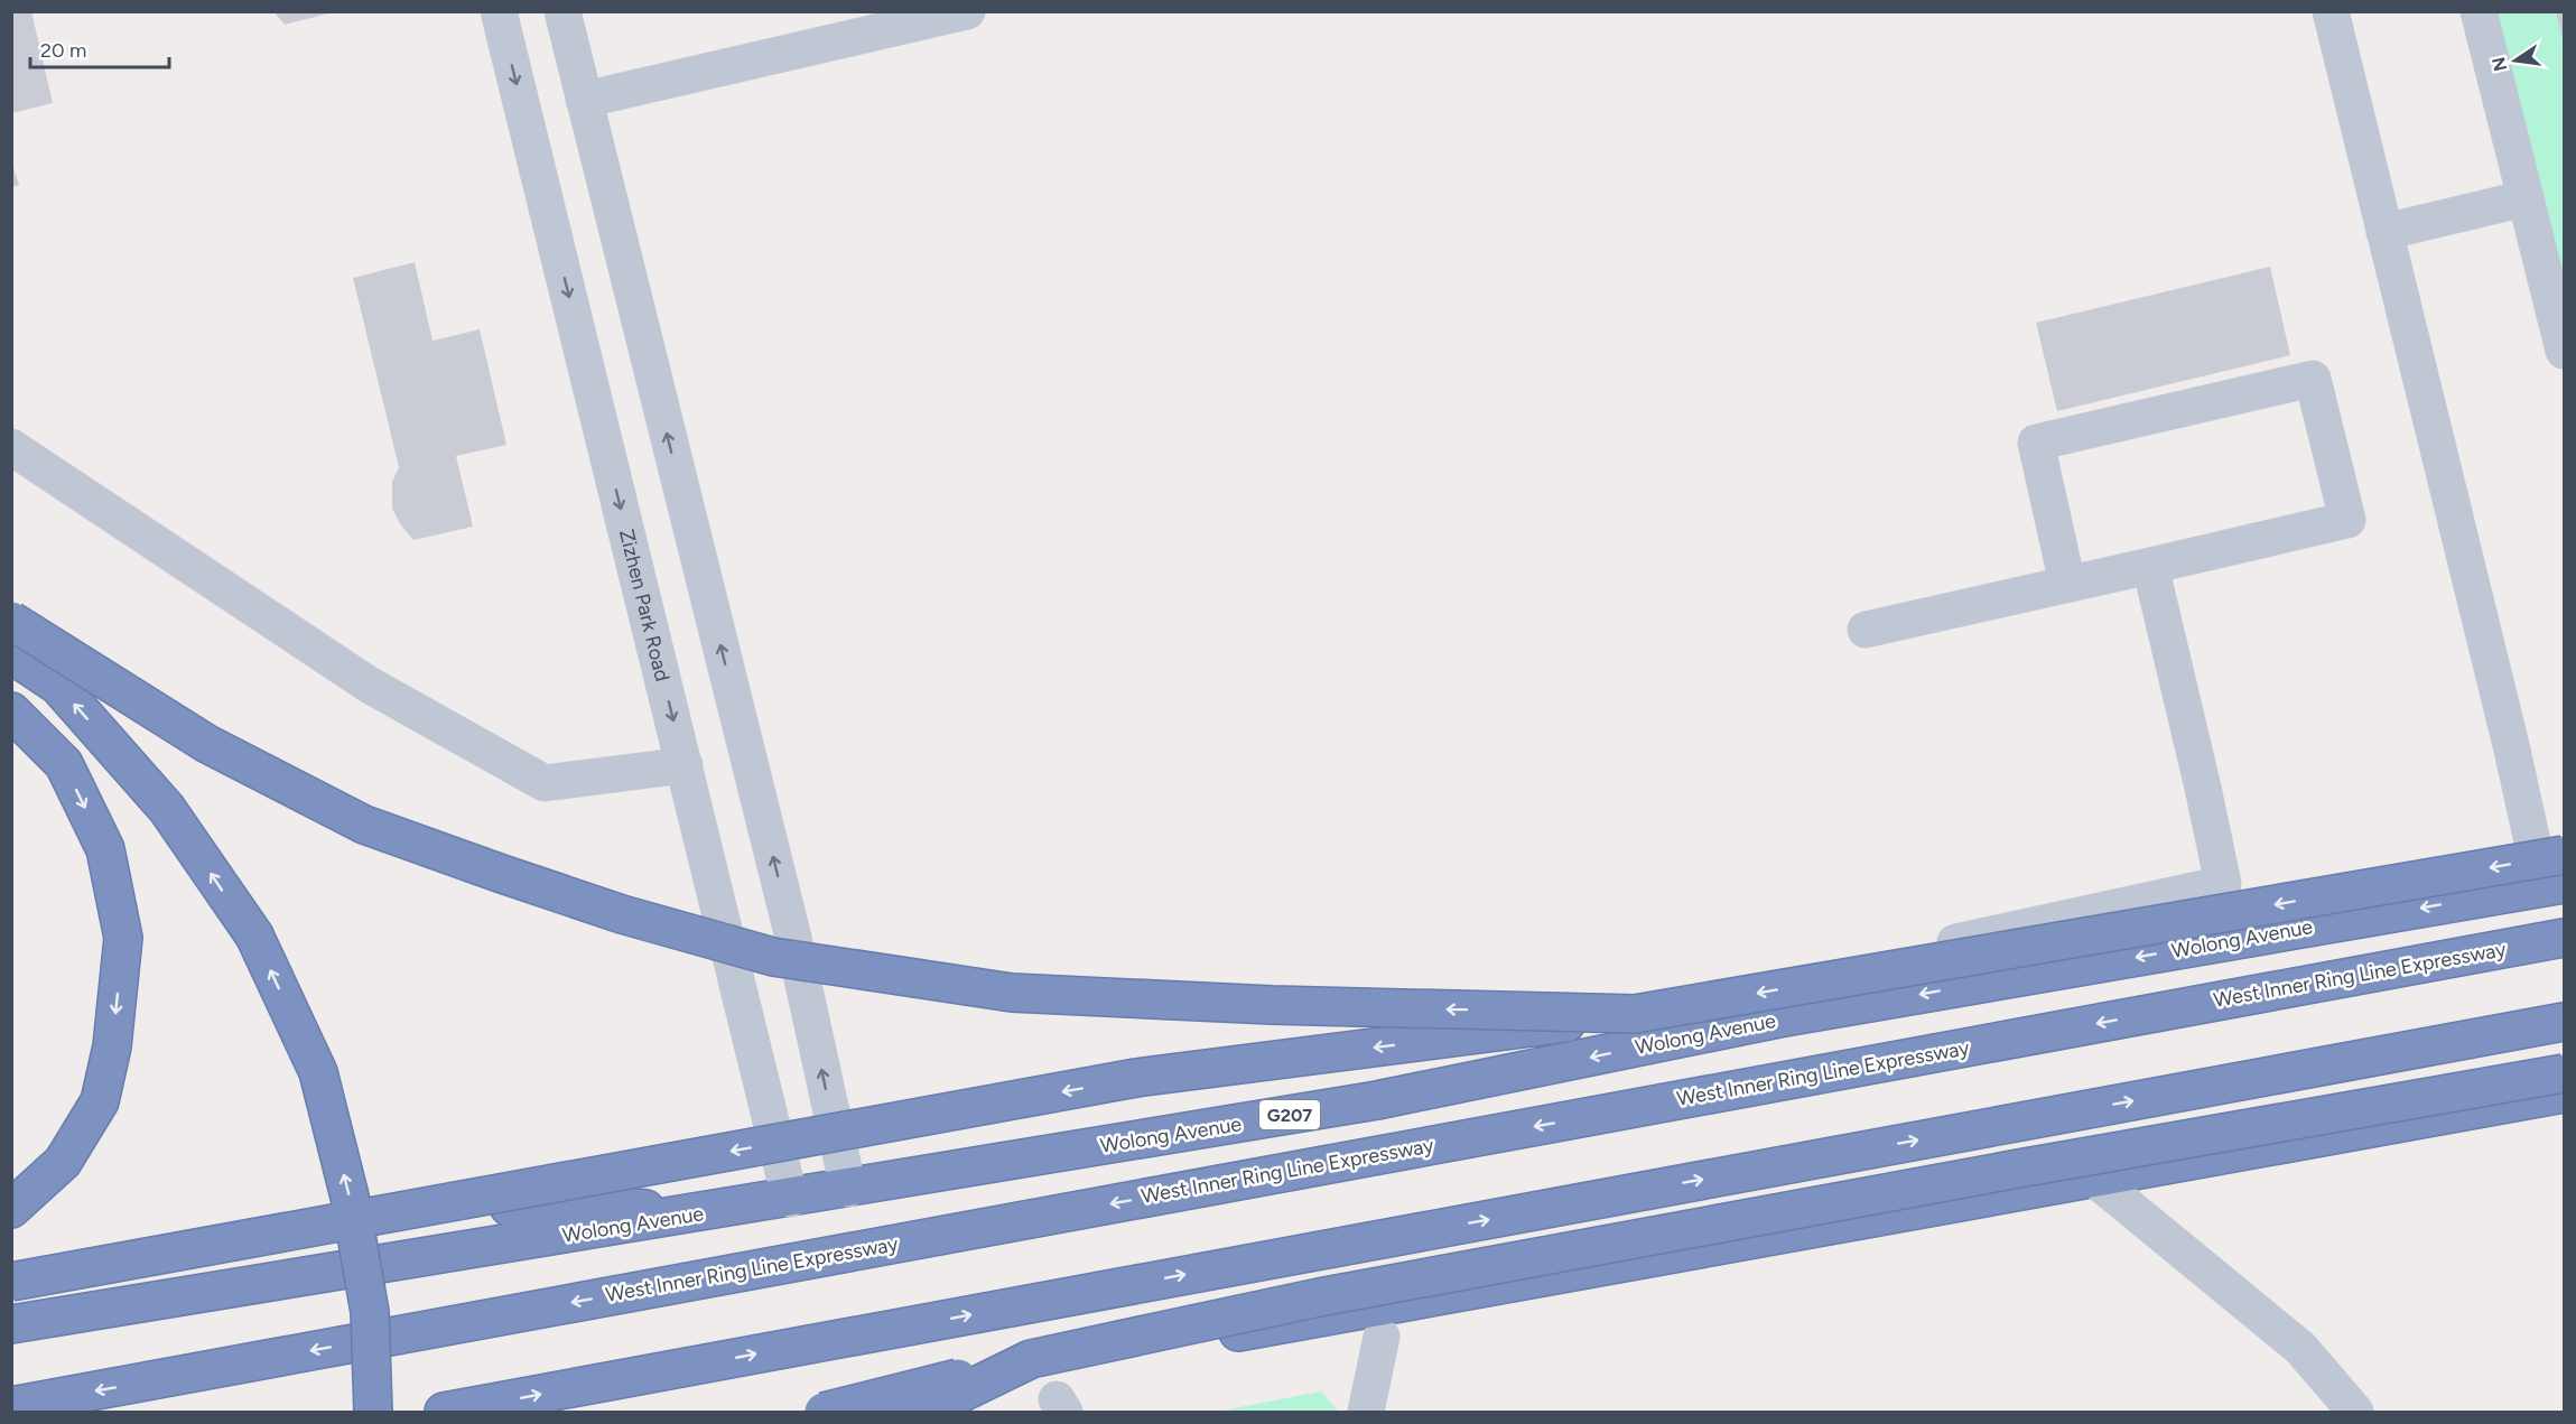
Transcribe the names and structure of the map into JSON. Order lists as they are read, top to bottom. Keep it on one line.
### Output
{"streets":{"highway":["Wolong Avenue","West Inner Ring Line Expressway","G207"],"street":["Zizhen Park Road"]},"crossings":[["Zizhen Park Road","Wolong Avenue"]],"scale_bar":"20 m","north":"left"}
